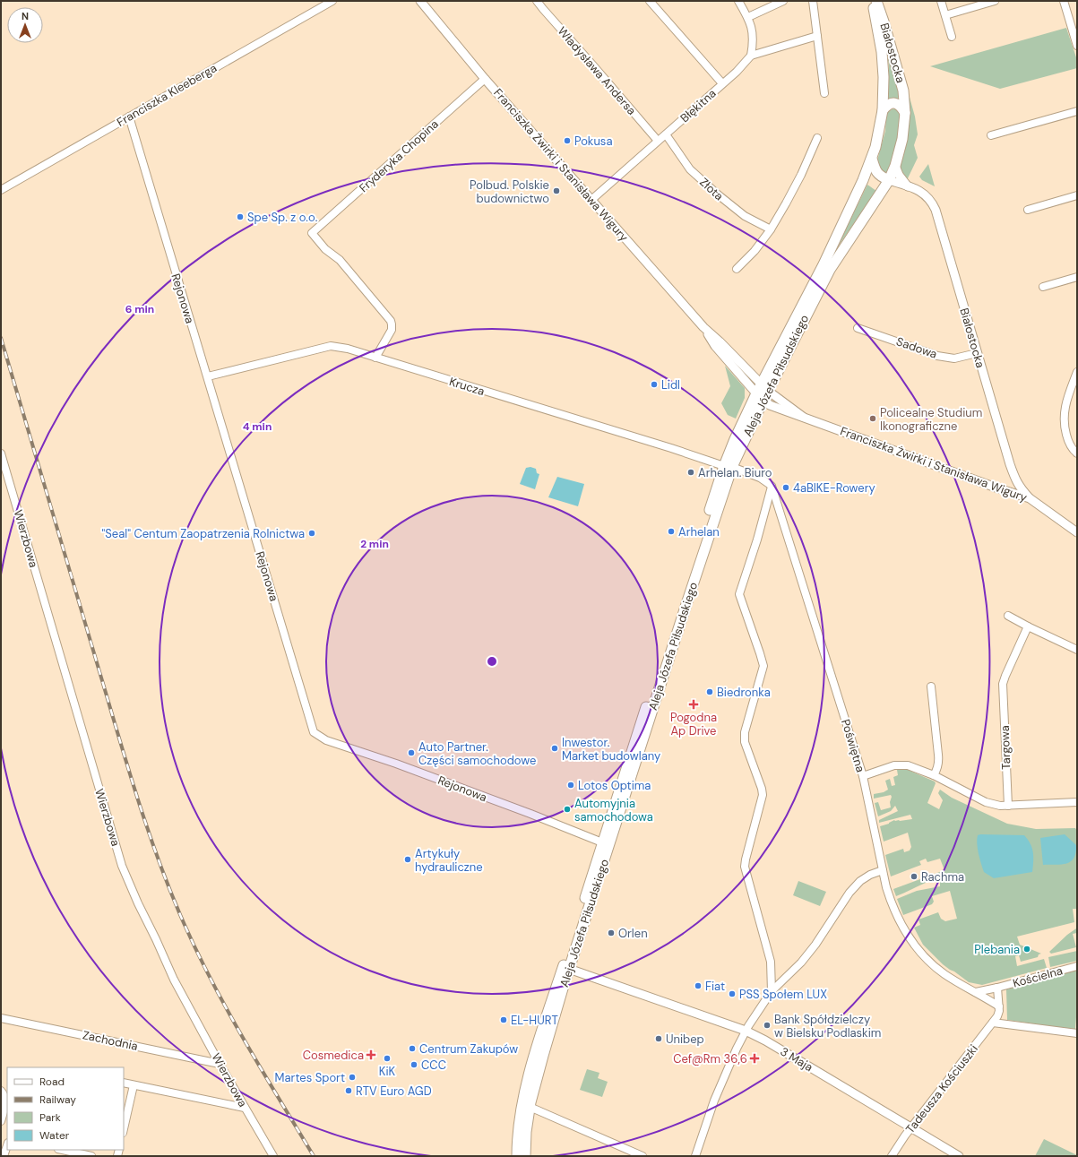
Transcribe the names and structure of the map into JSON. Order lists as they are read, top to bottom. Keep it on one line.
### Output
{"streets":{"main road":["Białostocka","Aleja Józefa Piłsudskiego"],"street":["Władysława Andersa","Franciszka Kleeberga","Błękitna","Fryderyka Chopina","Franciszka Żwirki i Stanisława Wigury","Złota","Rejonowa","Sadowa","Krucza","Wierzbowa","Poświętna","Targowa","Kościelna","Zachodnia","3 Maja","Tadeusza Kościuszki"]},"crossings":[["Białostocka","Franciszka Żwirki i Stanisława Wigury"],["Białostocka","Sadowa"],["Białostocka","Aleja Józefa Piłsudskiego"],["Władysława Andersa","Błękitna"],["Franciszka Kleeberga","Rejonowa"],["Błękitna","Franciszka Żwirki i Stanisława Wigury"],["Błękitna","Złota"],["Fryderyka Chopina","Franciszka Żwirki i Stanisława Wigury"],["Fryderyka Chopina","Krucza"],["Franciszka Żwirki i Stanisława Wigury","Aleja Józefa Piłsudskiego"],["Rejonowa","Aleja Józefa Piłsudskiego"],["Rejonowa","Krucza"],["Aleja Józefa Piłsudskiego","Krucza"],["Aleja Józefa Piłsudskiego","3 Maja"],["Wierzbowa","Zachodnia"],["Poświętna","Kościelna"],["Kościelna","Tadeusza Kościuszki"],["3 Maja","Tadeusza Kościuszki"]],"places":{"other":["Pokusa","Polbud. Polskie budownictwo","Spe Sp. z o.o.","Lidl","Policealne Studium Ikonograficzne","Arhelan. Biuro","4aBIKE-Rowery","Arhelan","\"Seal\" Centum Zaopatrzenia Rolnictwa","Biedronka","Inwestor. Market budowlany","Auto Partner. Części samochodowe","Lotos Optima","Automyjnia samochodowa","Artykuły hydrauliczne","Rachma","Orlen","Plebania","Fiat","PSS Społem LUX","EL-HURT","Bank Spółdzielczy w Bielsku Podlaskim","Unibep","Centrum Zakupów","KiK","CCC","Martes Sport","RTV Euro AGD"],"health":["Pogodna Ap Drive","Cosmedica","Cef@Rm 36,6"]},"legend":["Road","Railway","Park","Water"],"north":"top","rings":["6 min","4 min","2 min"]}
